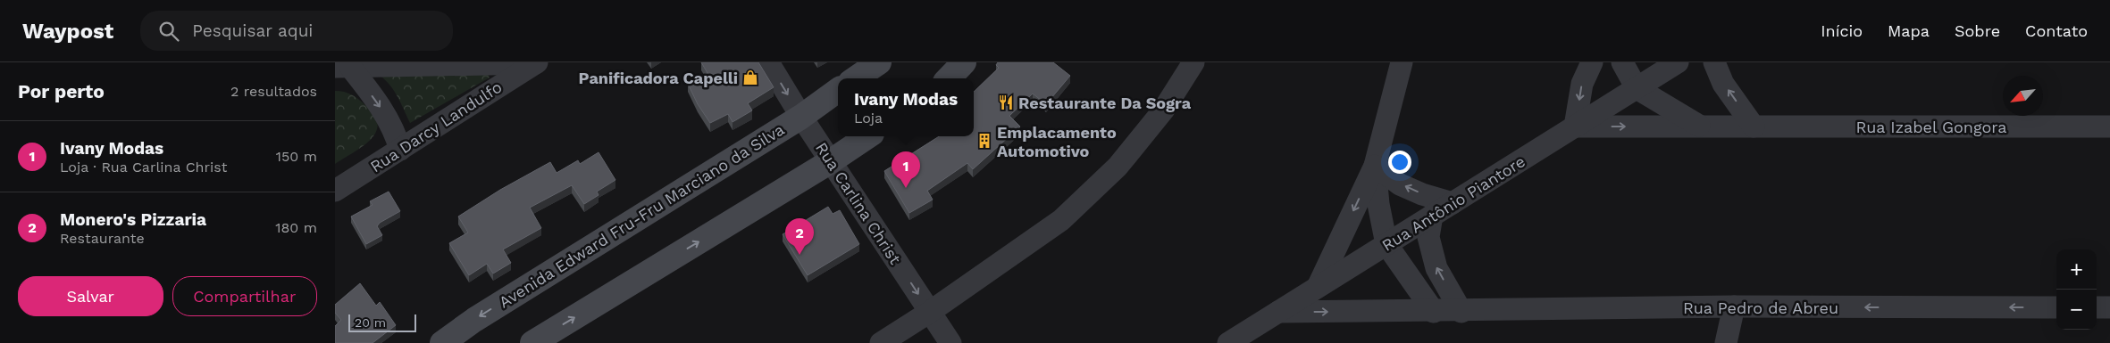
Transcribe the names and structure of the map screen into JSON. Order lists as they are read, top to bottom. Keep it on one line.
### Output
{"streets":{"main road":["Avenida Edward Fru-Fru Marciano da Silva"],"street":["Rua Darcy Landulfo","Rua Izabel Gongora","Rua Carlina Christ","Rua Antônio Piantore","Rua Pedro de Abreu"]},"crossings":[["Rua Izabel Gongora","Rua Antônio Piantore"],["Rua Carlina Christ","Avenida Edward Fru-Fru Marciano da Silva"],["Rua Antônio Piantore","Rua Pedro de Abreu"]],"one_way":["Rua Carlina Christ"],"places":{"shop":["Panificadora Capelli"],"restaurant":["Restaurante Da Sogra"],"building":["Emplacamento Automotivo"]},"scale_bar":"20 m","north":"bottom left","page":{"header":"Waypost","search":"Pesquisar aqui","nav":["Início","Mapa","Sobre","Contato"],"heading":["Por perto","2 resultados"],"popup":["Ivany Modas","Loja"],"list":[{"mark":"1","name":"Ivany Modas","note":"Loja · Rua Carlina Christ","value":"150 m"},{"mark":"2","name":"Monero's Pizzaria","note":"Restaurante","value":"180 m"}],"pins":["1","2"],"map_buttons":["+","−"],"buttons":["Salvar","Compartilhar"],"scale":"20 m"}}
